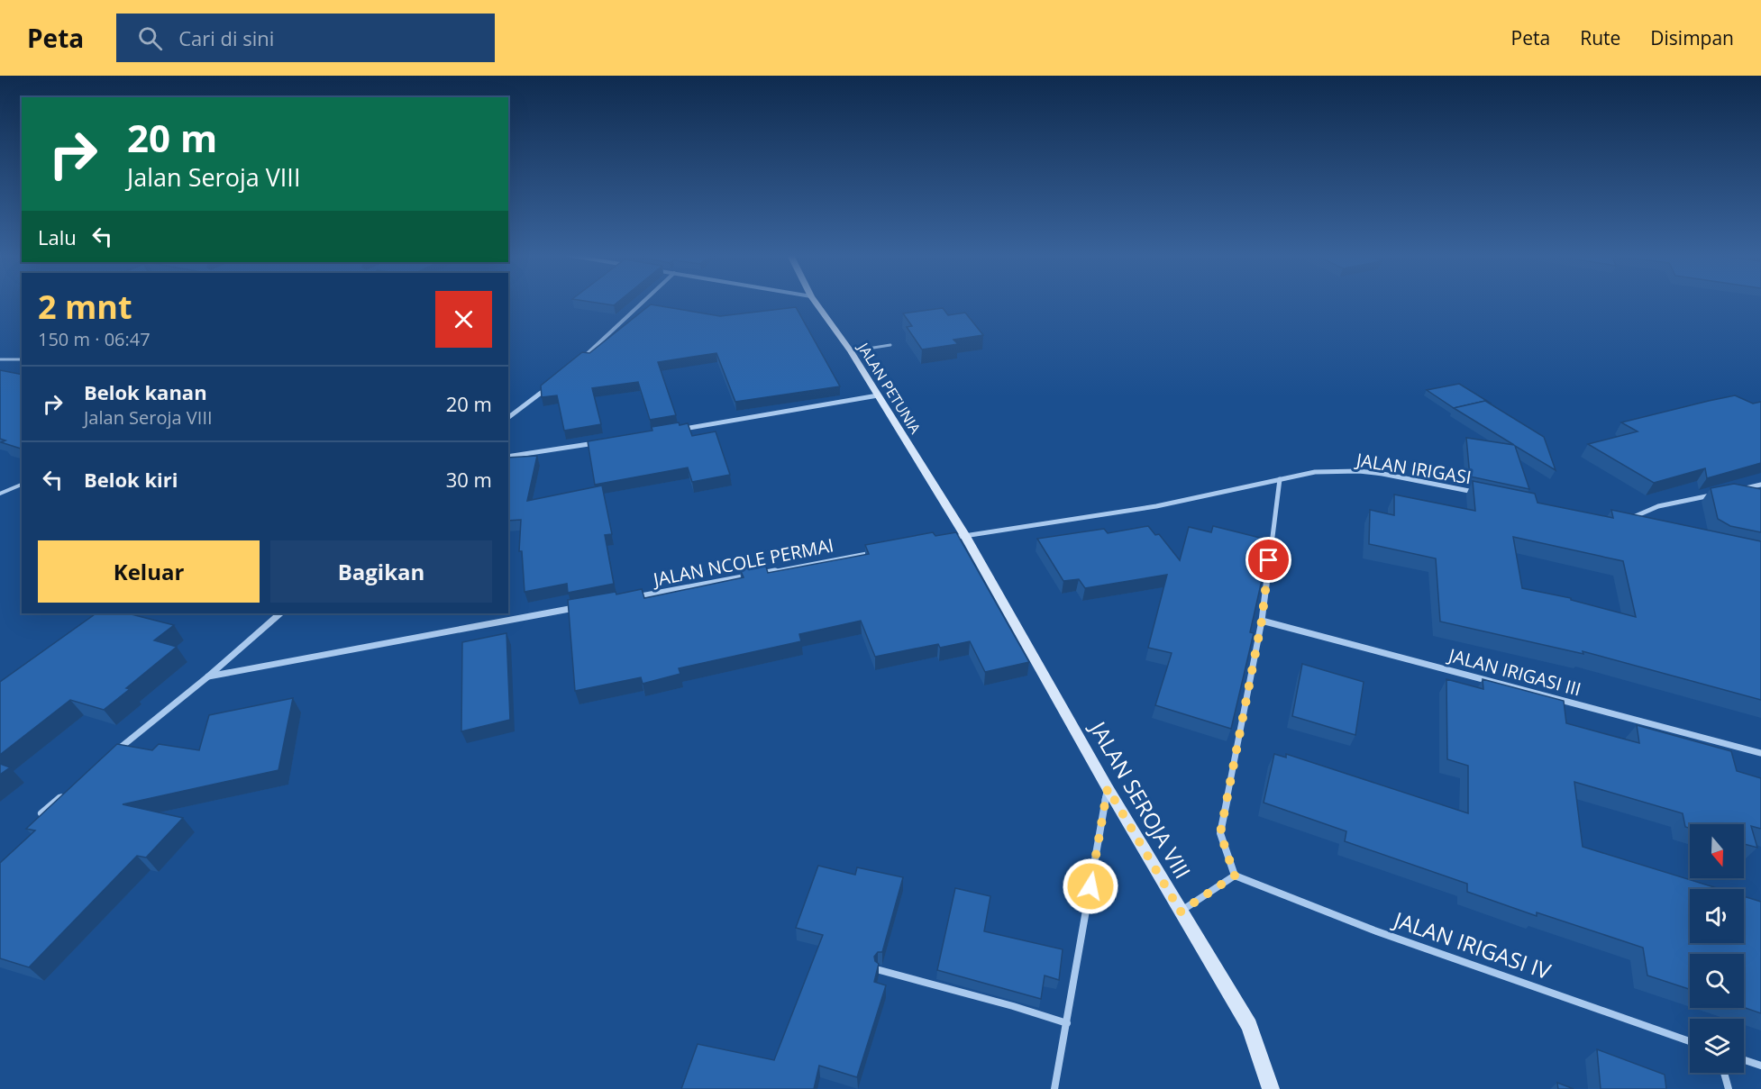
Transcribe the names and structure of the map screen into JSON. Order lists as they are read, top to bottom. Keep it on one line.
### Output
{"streets":{"street":["JALAN PETUNIA","JALAN IRIGASI","JALAN NCOLE PERMAI","JALAN IRIGASI III","JALAN SEROJA VIII","JALAN IRIGASI IV"]},"crossings":[["JALAN PETUNIA","JALAN IRIGASI"],["JALAN PETUNIA","JALAN SEROJA VIII"],["JALAN IRIGASI","JALAN SEROJA VIII"]],"north":"bottom","page":{"header":"Peta","search":"Cari di sini","nav":["Peta","Rute","Disimpan"],"turn":["20 m","Jalan Seroja VIII"],"then":"Lalu","heading":["2 mnt","150 m · 06:47"],"list":[{"name":"Belok kanan","note":"Jalan Seroja VIII","value":"20 m"},{"name":"Belok kiri","value":"30 m"}],"buttons":["Keluar","Bagikan"]}}
